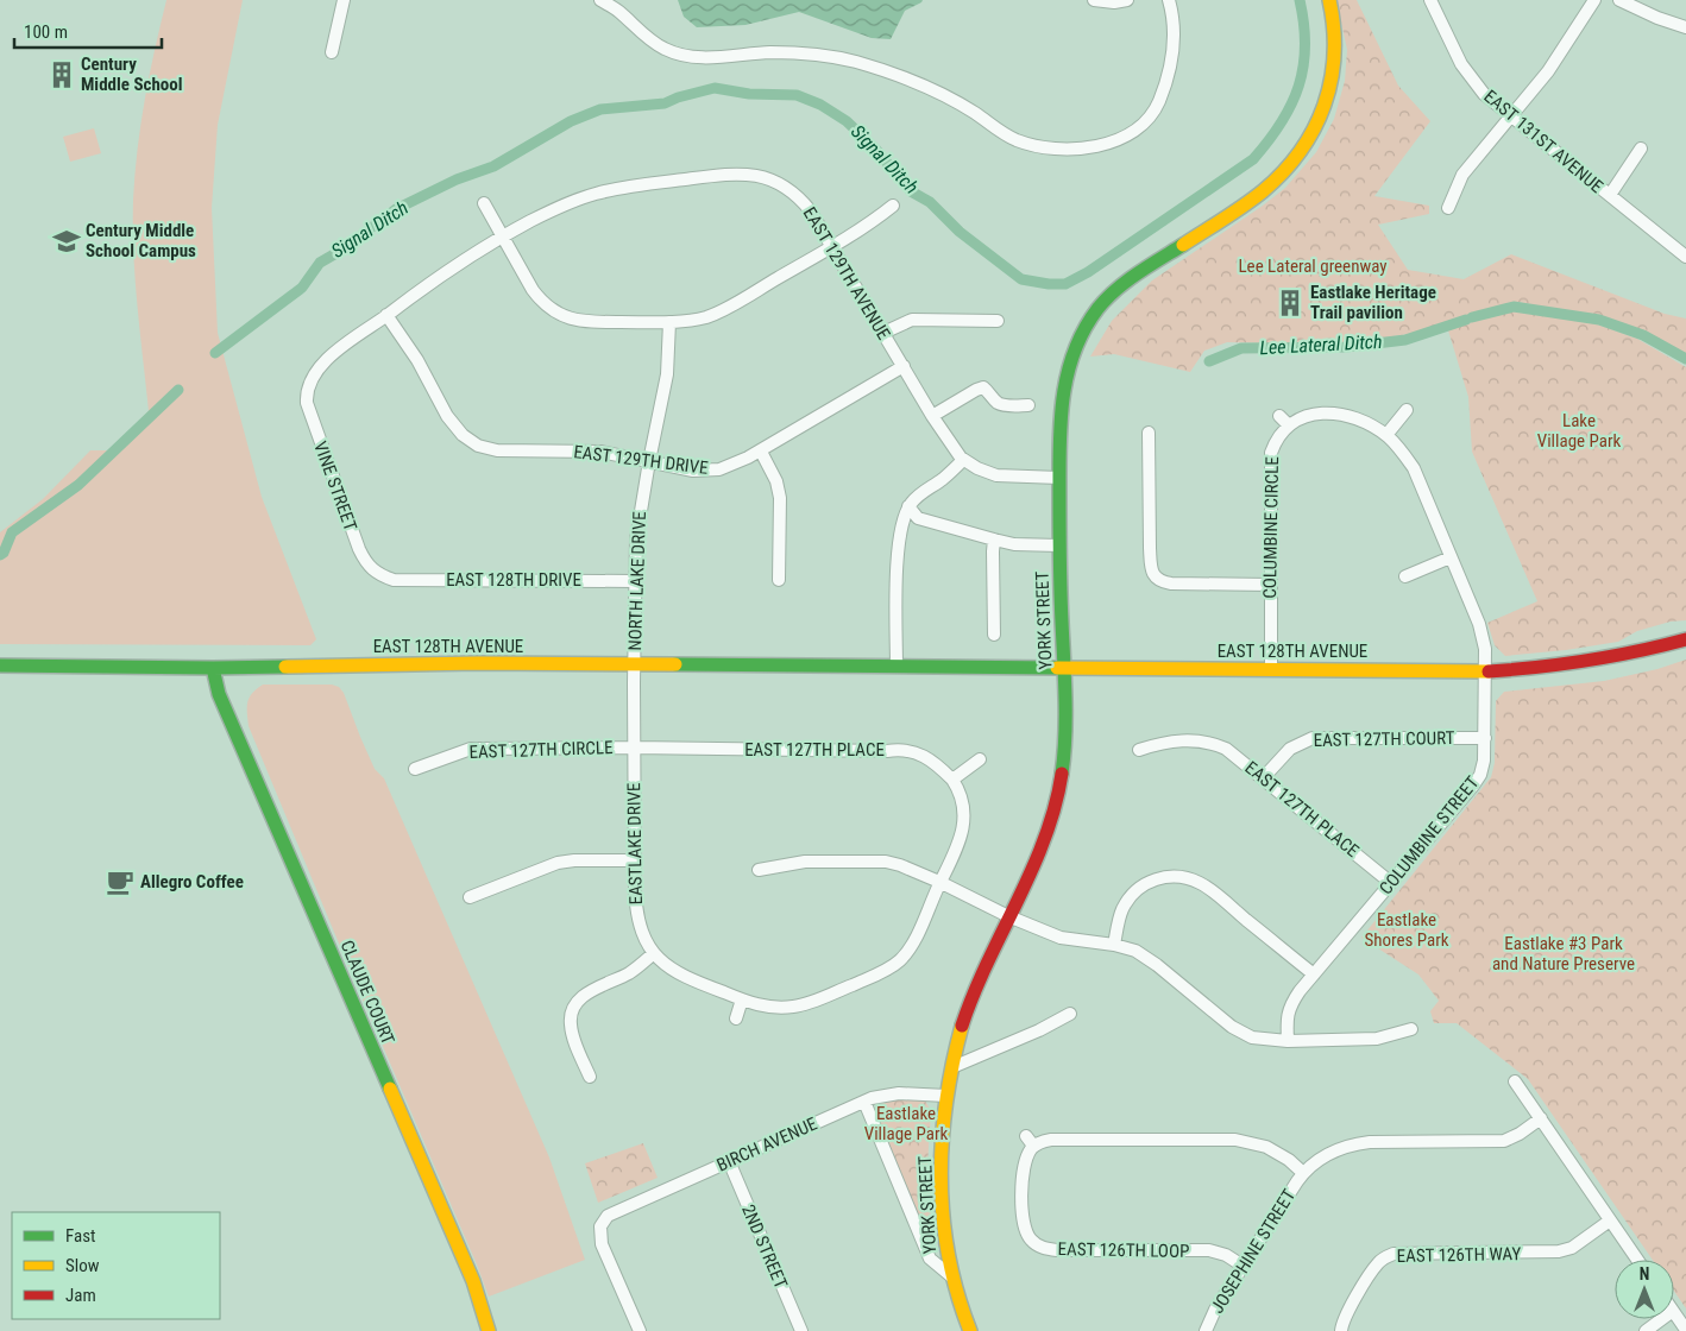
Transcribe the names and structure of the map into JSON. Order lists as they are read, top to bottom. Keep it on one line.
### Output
{"streets":{"street":["EAST 131ST AVENUE","EAST 129TH AVENUE","EAST 129TH DRIVE","VINE STREET","COLUMBINE CIRCLE","EAST 128TH DRIVE","NORTH LAKE DRIVE","YORK STREET","EAST 128TH AVENUE","EAST 127TH COURT","EAST 127TH CIRCLE","EAST 127TH PLACE","COLUMBINE STREET","EASTLAKE DRIVE","CLAUDE COURT","BIRCH AVENUE","2ND STREET","EAST 126TH LOOP","JOSEPHINE STREET","EAST 126TH WAY"]},"crossings":[["EAST 129TH AVENUE","EAST 129TH DRIVE"],["EAST 129TH AVENUE","VINE STREET"],["EAST 129TH AVENUE","YORK STREET"],["EAST 129TH DRIVE","NORTH LAKE DRIVE"],["VINE STREET","EAST 128TH DRIVE"],["COLUMBINE CIRCLE","EAST 128TH AVENUE"],["EAST 128TH DRIVE","NORTH LAKE DRIVE"],["NORTH LAKE DRIVE","EAST 128TH AVENUE"],["NORTH LAKE DRIVE","EASTLAKE DRIVE"],["YORK STREET","EAST 128TH AVENUE"],["YORK STREET","BIRCH AVENUE"],["EAST 128TH AVENUE","COLUMBINE STREET"],["EAST 128TH AVENUE","EASTLAKE DRIVE"],["EAST 128TH AVENUE","CLAUDE COURT"],["EAST 127TH COURT","EAST 127TH PLACE"],["EAST 127TH COURT","COLUMBINE STREET"],["EAST 127TH CIRCLE","EAST 127TH PLACE"],["EAST 127TH CIRCLE","EASTLAKE DRIVE"],["EAST 127TH PLACE","COLUMBINE STREET"],["EAST 127TH PLACE","EASTLAKE DRIVE"],["BIRCH AVENUE","2ND STREET"],["EAST 126TH LOOP","JOSEPHINE STREET"]],"water":["Signal Ditch","Lee Lateral Ditch"],"parks":["Lee Lateral greenway","Lake Village Park","Eastlake Shores Park","Eastlake #3 Park and Nature Preserve","Eastlake Village Park"],"places":{"building":["Century Middle School","Eastlake Heritage Trail pavilion"],"school or university":["Century Middle School Campus"],"cafe":["Allegro Coffee"]},"legend":["Fast","Slow","Jam"],"scale_bar":"100 m","north":"top"}
